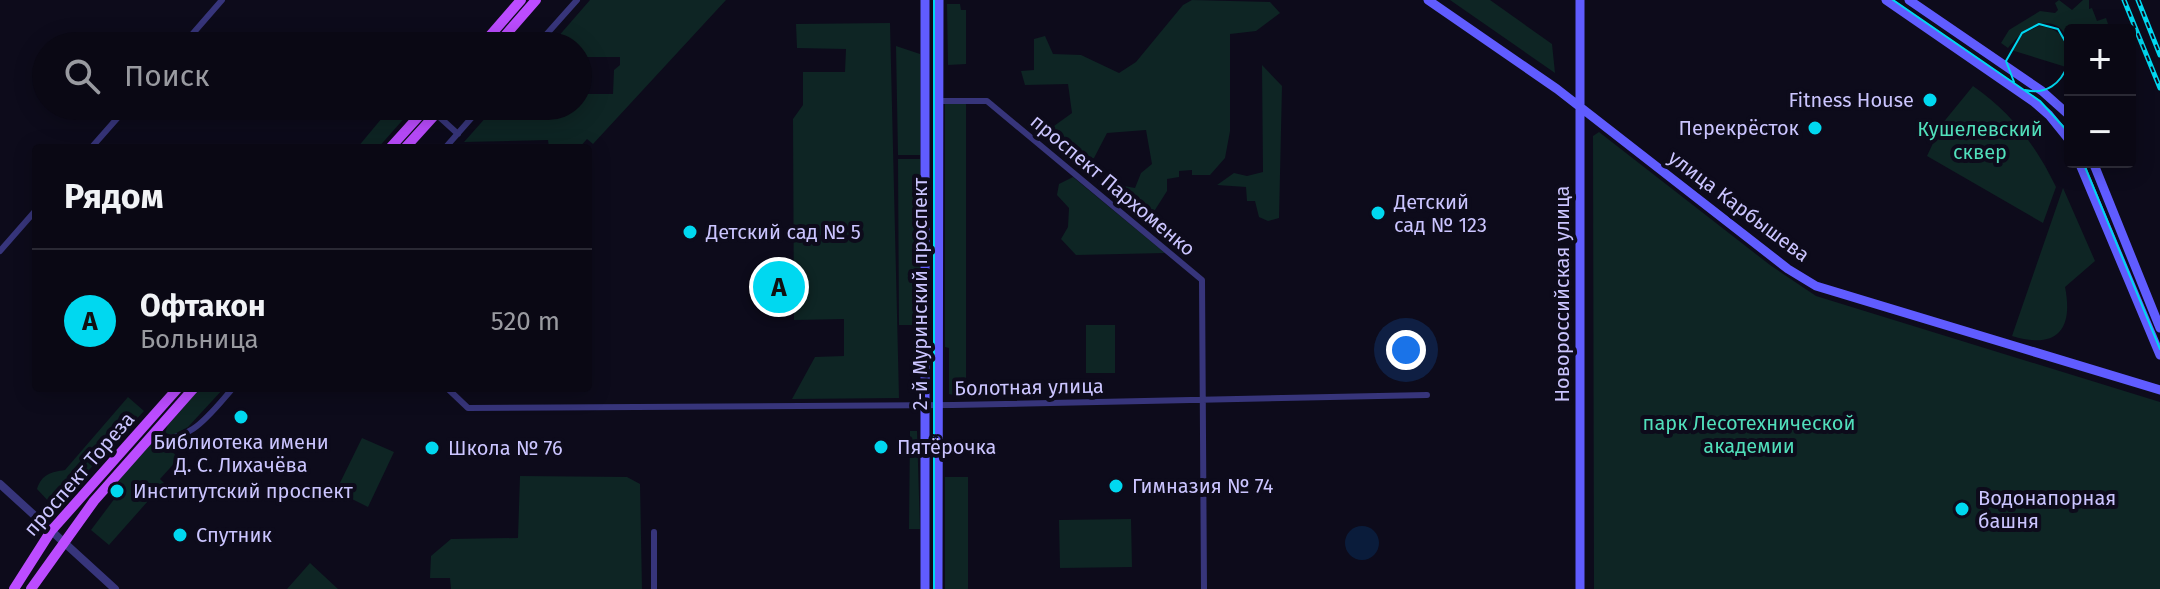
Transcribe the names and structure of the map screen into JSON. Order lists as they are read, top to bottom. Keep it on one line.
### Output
{"streets":{"main road":["улица Карбышева","2-й Муринский проспект","Новороссийская улица","проспект Тореза"],"street":["проспект Пархоменко","Болотная улица"]},"crossings":[["проспект Пархоменко","2-й Муринский проспект"],["проспект Пархоменко","Болотная улица"],["улица Карбышева","Новороссийская улица"],["2-й Муринский проспект","Болотная улица"]],"parks":["Кушелевский сквер","парк Лесотехнической академии"],"places":["Fitness House","Перекрёсток","Детский сад № 123","Детский сад № 5","Библиотека имени Д. С. Лихачёва","Пятёрочка","Школа № 76","Гимназия № 74","Институтский проспект","Водонапорная башня","Спутник"],"page":{"map_buttons":["+","−"],"search":"Поиск","heading":"Рядом","list":[{"mark":"A","name":"Офтакон","note":"Больница","value":"520 m"}],"pins":"A"}}
